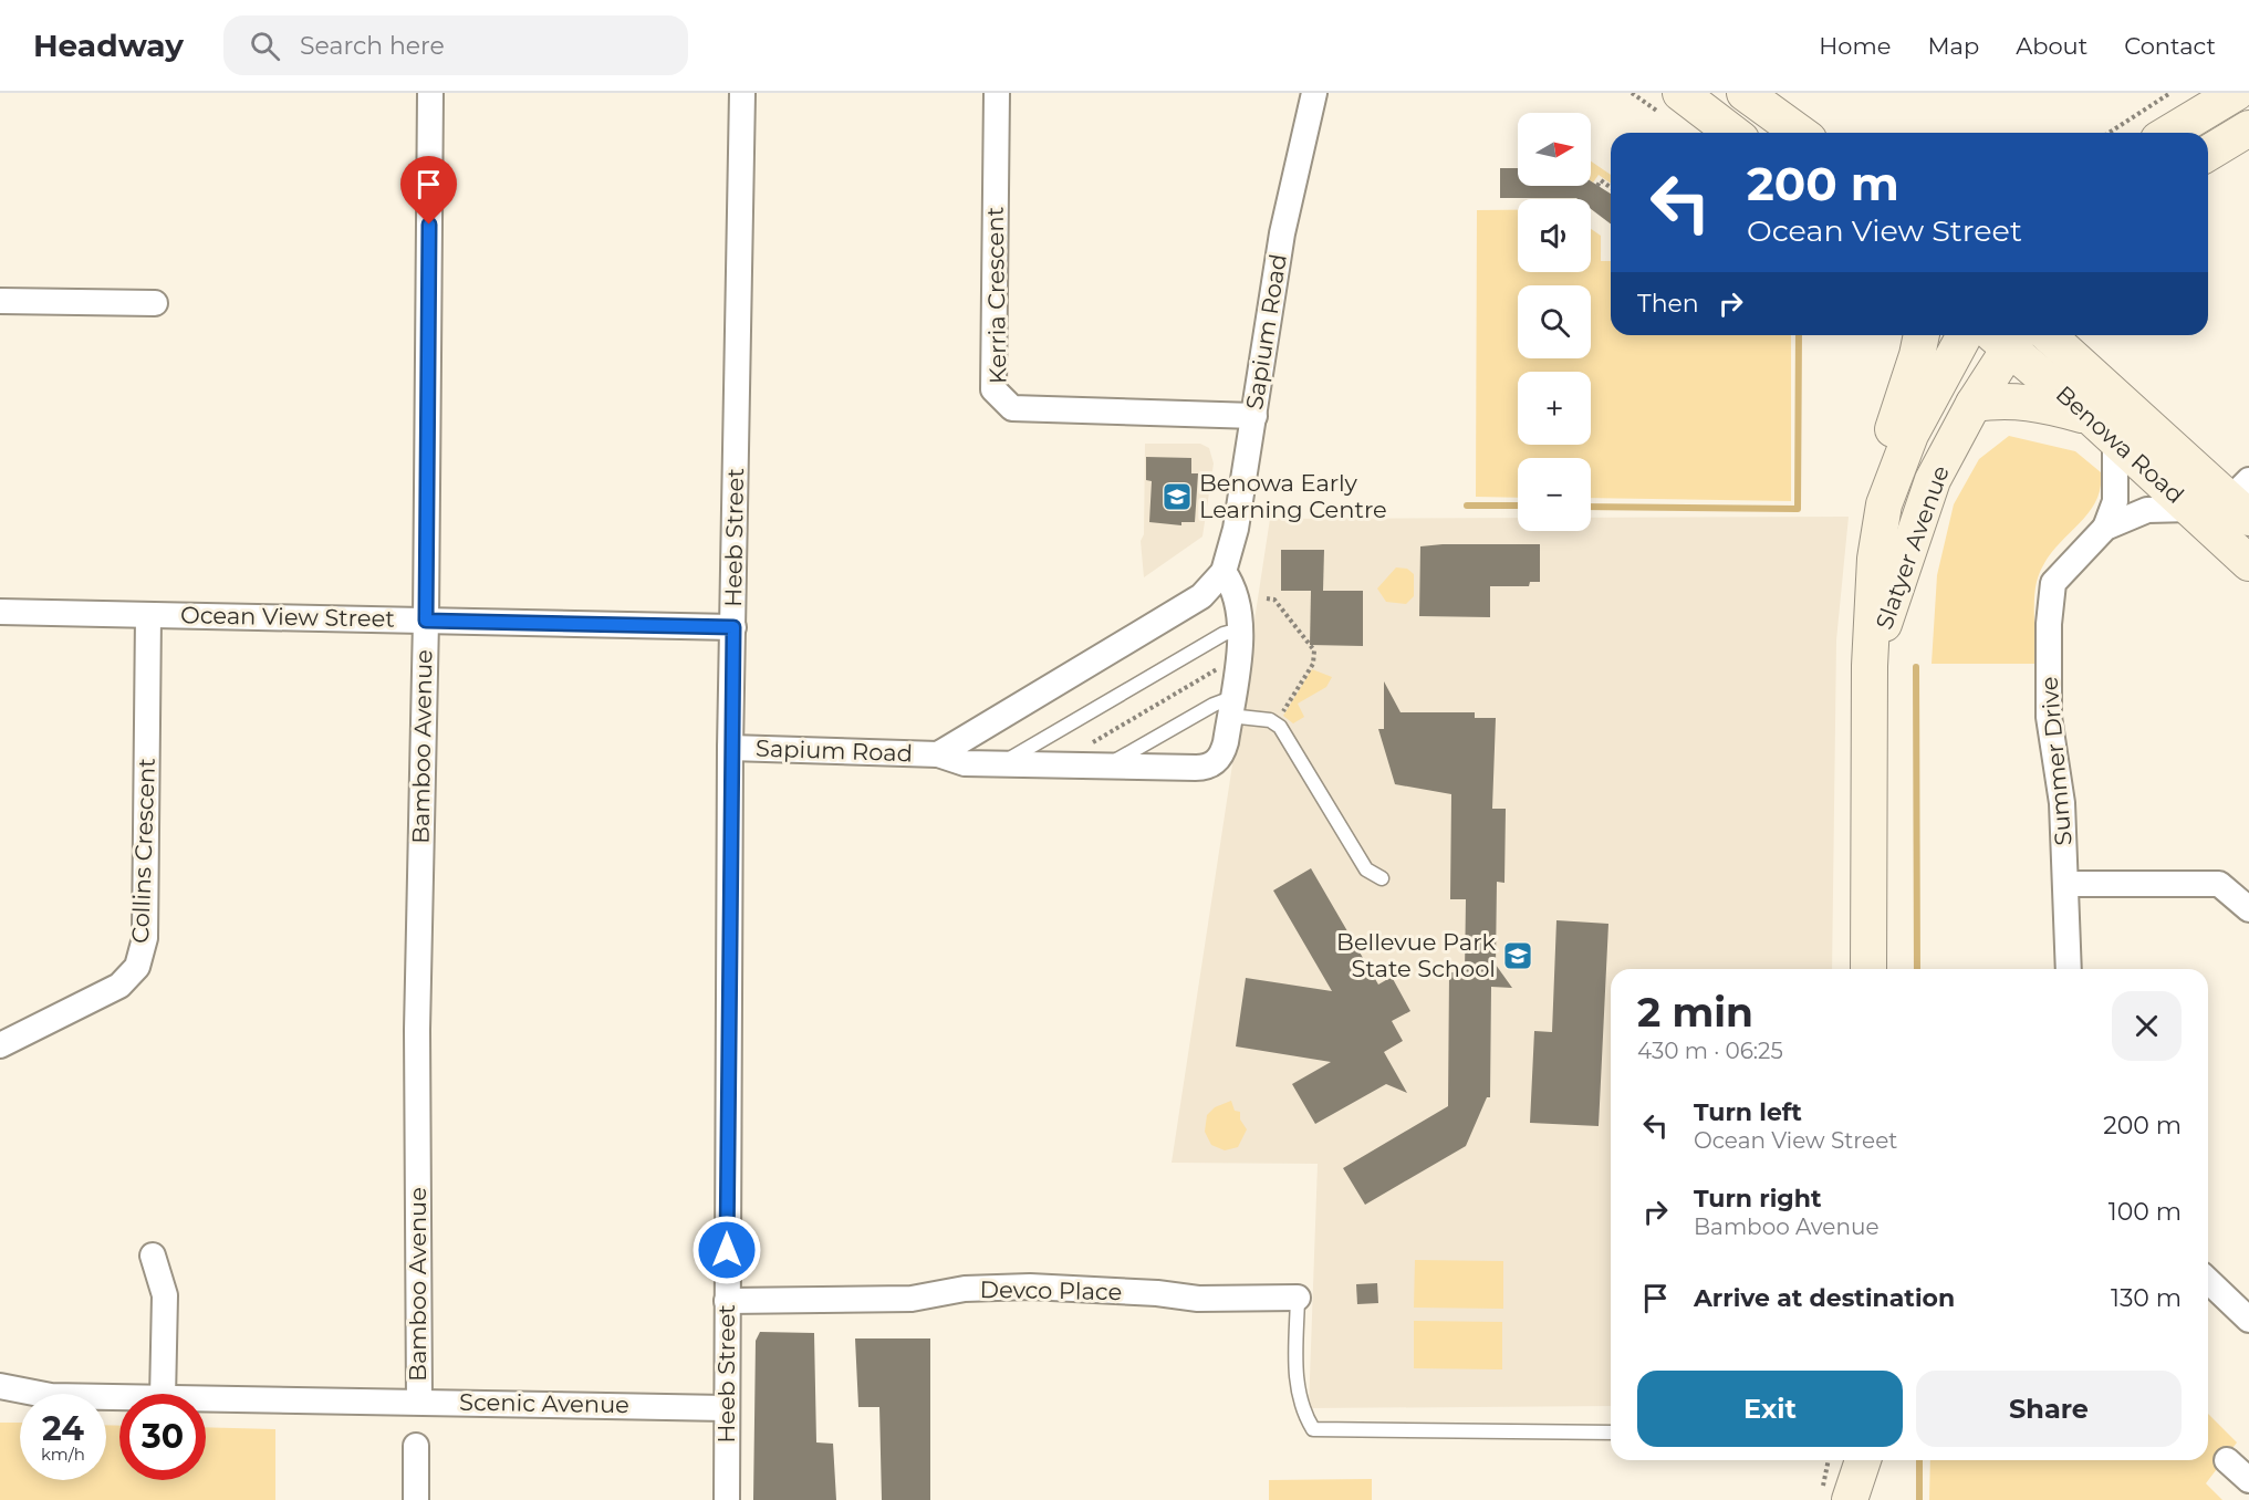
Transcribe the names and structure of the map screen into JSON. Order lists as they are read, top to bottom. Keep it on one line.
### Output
{"streets":{"main road":["Benowa Road","Slatyer Avenue"],"street":["Kerria Crescent","Sapium Road","Heeb Street","Ocean View Street","Bamboo Avenue","Summer Drive","Collins Crescent","Devco Place","Scenic Avenue"]},"crossings":[["Kerria Crescent","Sapium Road"],["Sapium Road","Heeb Street"],["Benowa Road","Slatyer Avenue"],["Benowa Road","Summer Drive"],["Heeb Street","Ocean View Street"],["Heeb Street","Devco Place"],["Heeb Street","Scenic Avenue"],["Ocean View Street","Bamboo Avenue"],["Ocean View Street","Collins Crescent"],["Bamboo Avenue","Scenic Avenue"]],"places":{"school or university":["Benowa Early Learning Centre","Bellevue Park State School"]},"north":"right","page":{"header":"Headway","search":"Search here","nav":["Home","Map","About","Contact"],"map_buttons":["+","−"],"turn":["200 m","Ocean View Street"],"then":"Then","heading":["2 min","430 m · 06:25"],"list":[{"name":"Turn left","note":"Ocean View Street","value":"200 m"},{"name":"Turn right","note":"Bamboo Avenue","value":"100 m"},{"name":"Arrive at destination","value":"130 m"}],"buttons":["Exit","Share"],"speed":"24 km/h","limit":"30"}}
